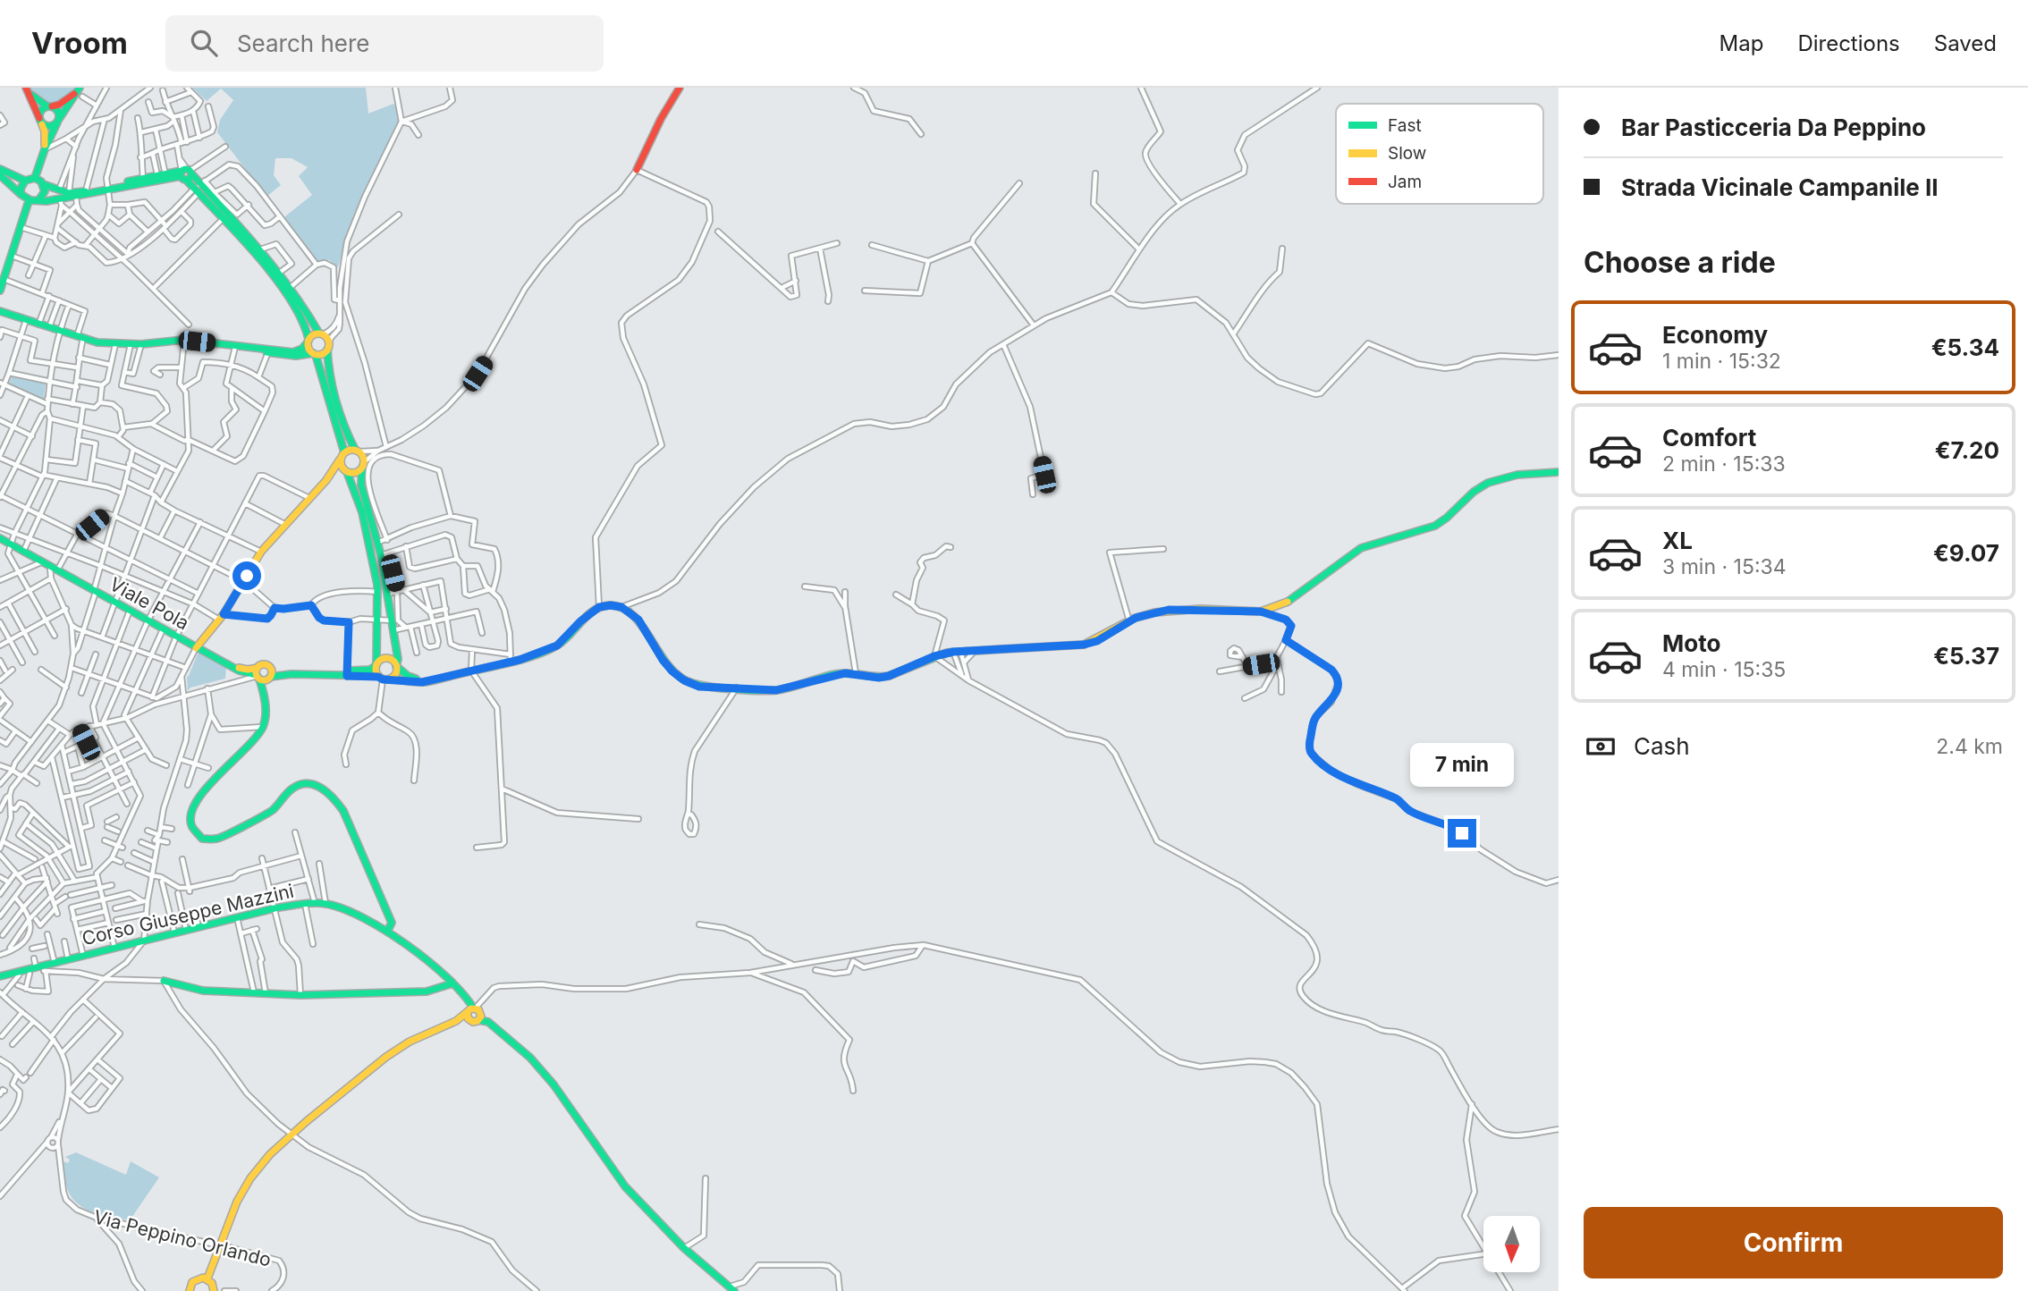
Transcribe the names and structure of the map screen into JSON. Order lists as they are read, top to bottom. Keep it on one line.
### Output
{"streets":{"main road":["Viale Pola","Corso Giuseppe Mazzini"],"street":["Via Peppino Orlando"]},"legend":["Fast","Slow","Jam"],"north":"bottom","page":{"header":"Vroom","search":"Search here","nav":["Map","Directions","Saved"],"banner":["Bar Pasticceria Da Peppino","Strada Vicinale Campanile II"],"heading":"Choose a ride","list":[{"name":"Economy","note":"1 min · 15:32","value":"€5.34"},{"name":"Comfort","note":"2 min · 15:33","value":"€7.20"},{"name":"XL","note":"3 min · 15:34","value":"€9.07"},{"name":"Moto","note":"4 min · 15:35","value":"€5.37"}],"pay":["Cash","2.4 km"],"bubble":"7 min","buttons":"Confirm"}}
